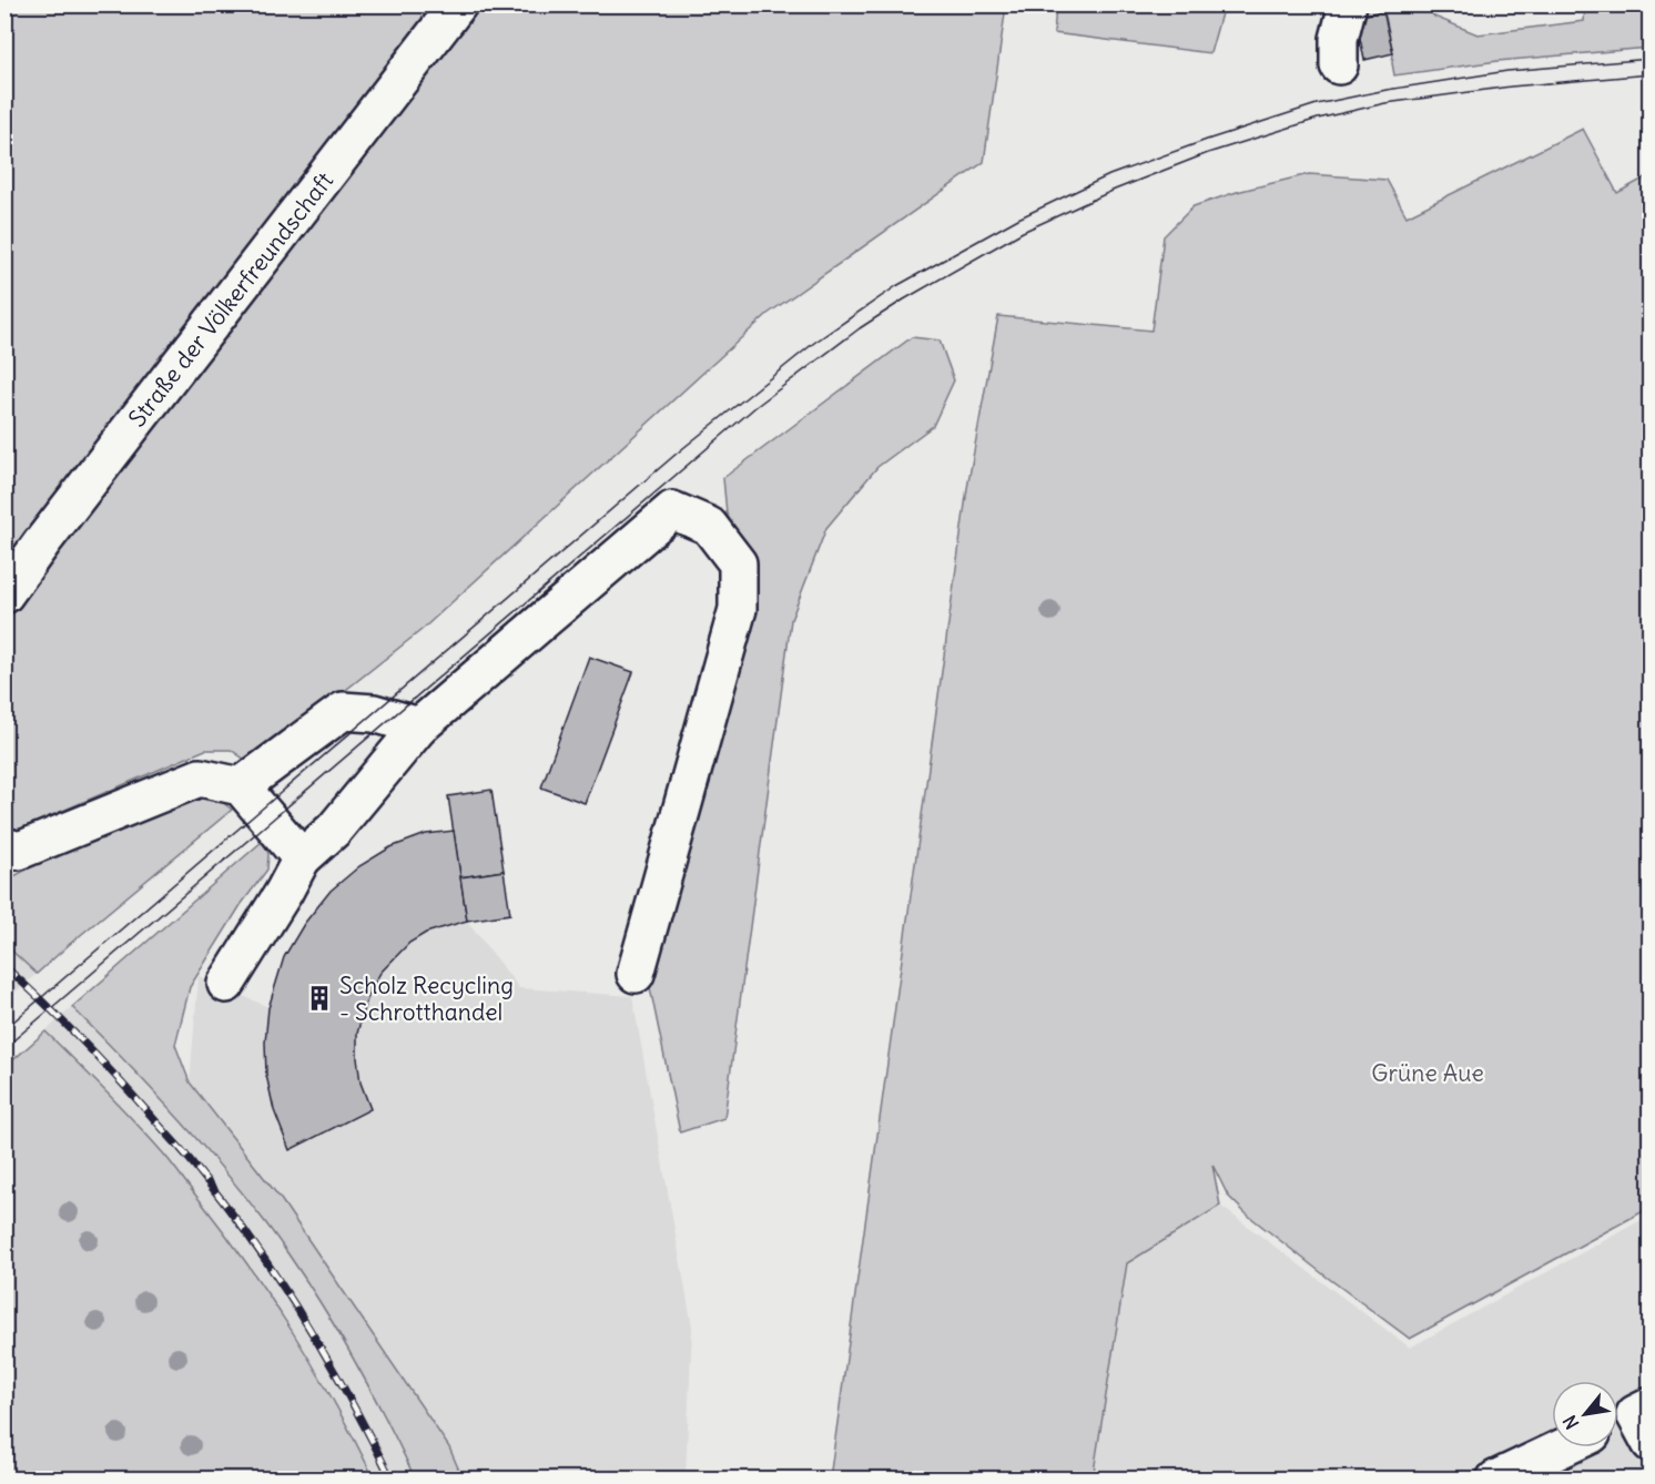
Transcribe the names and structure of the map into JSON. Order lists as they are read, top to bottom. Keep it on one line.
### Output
{"streets":{"main road":["Straße der Völkerfreundschaft"]},"parks":["Grüne Aue"],"places":{"building":["Scholz Recycling - Schrotthandel"]},"north":"bottom left"}
